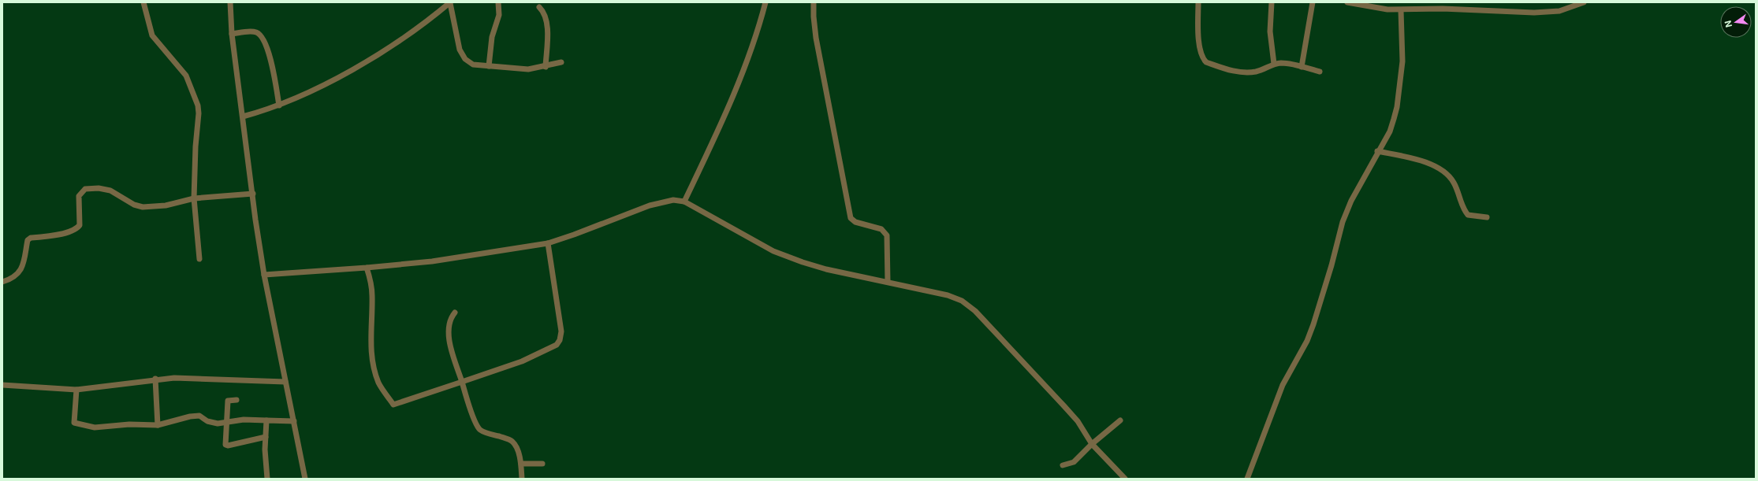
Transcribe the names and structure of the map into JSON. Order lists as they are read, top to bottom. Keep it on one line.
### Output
{"north":"left"}
